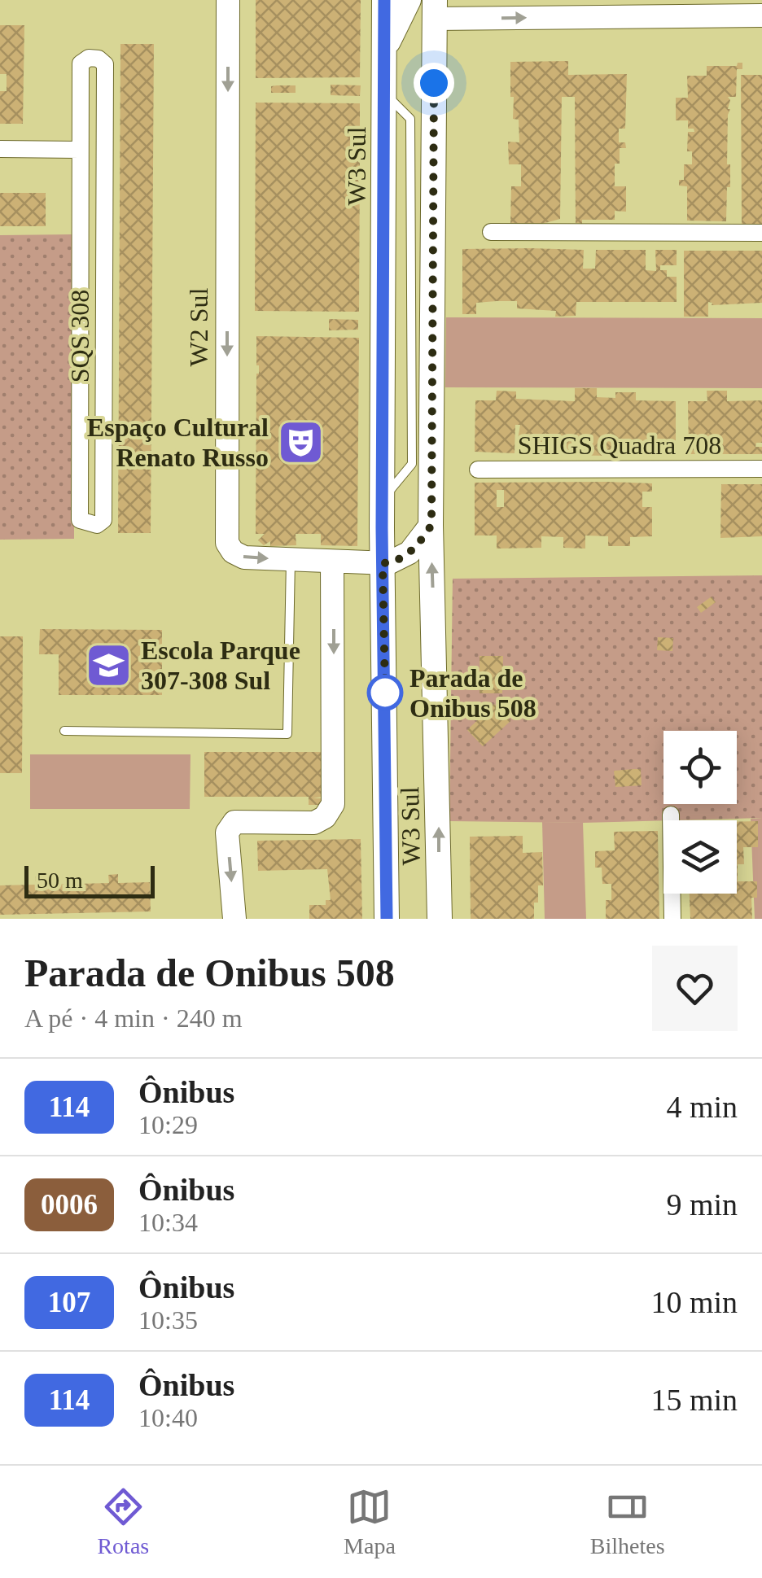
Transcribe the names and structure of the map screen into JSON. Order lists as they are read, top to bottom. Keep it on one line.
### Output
{"streets":{"main road":["W3 Sul"],"street":["W2 Sul","SQS 308","SHIGS Quadra 708"]},"crossings":[["W3 Sul","W2 Sul"]],"one_way":["W2 Sul"],"places":{"theatre":["Espaço Cultural Renato Russo"],"school or university":["Escola Parque 307-308 Sul"],"other":["Parada de Onibus 508"]},"lines":["bus line 114"],"scale_bar":"50 m","page":{"scale":"50 m","heading":["Parada de Onibus 508","A pé · 4 min · 240 m"],"list":[{"mark":"114","name":"Ônibus","note":"10:29","value":"4 min"},{"mark":"0006","name":"Ônibus","note":"10:34","value":"9 min"},{"mark":"107","name":"Ônibus","note":"10:35","value":"10 min"},{"mark":"114","name":"Ônibus","note":"10:40","value":"15 min"}],"tabs":["Rotas","Mapa","Bilhetes"]}}
